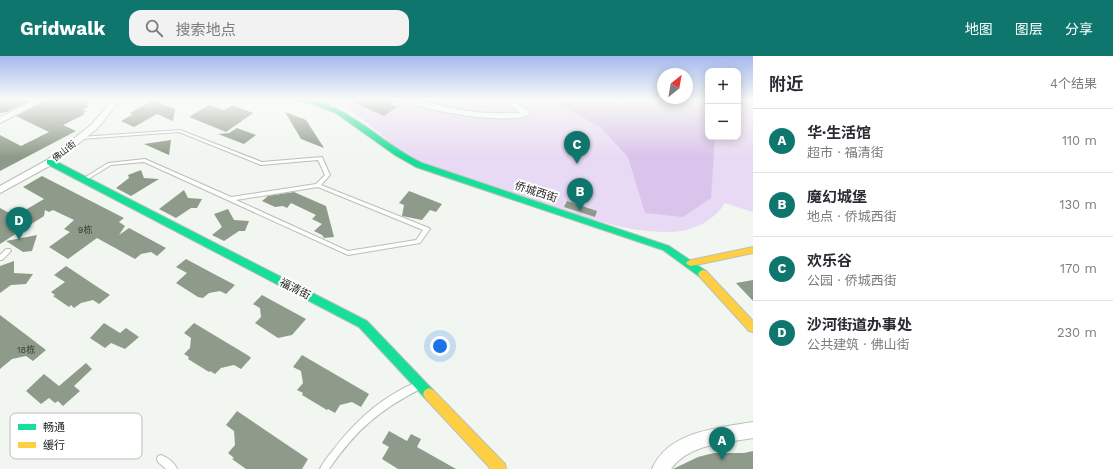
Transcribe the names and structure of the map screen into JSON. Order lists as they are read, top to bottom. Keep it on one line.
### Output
{"streets":{"street":["佛山街","侨城西街","福清街"]},"crossings":[["佛山街","福清街"]],"house_numbers":["9栋","18栋"],"legend":["畅通","缓行"],"north":"top right","page":{"header":"Gridwalk","search":"搜索地点","nav":["地图","图层","分享"],"heading":["附近","4个结果"],"map_buttons":["+","−"],"list":[{"mark":"A","name":"华·生活馆","note":"超市 · 福清街","value":"110 m"},{"mark":"B","name":"魔幻城堡","note":"地点 · 侨城西街","value":"130 m"},{"mark":"C","name":"欢乐谷","note":"公园 · 侨城西街","value":"170 m"},{"mark":"D","name":"沙河街道办事处","note":"公共建筑 · 佛山街","value":"230 m"}],"pins":["C","B","D","A"]}}
